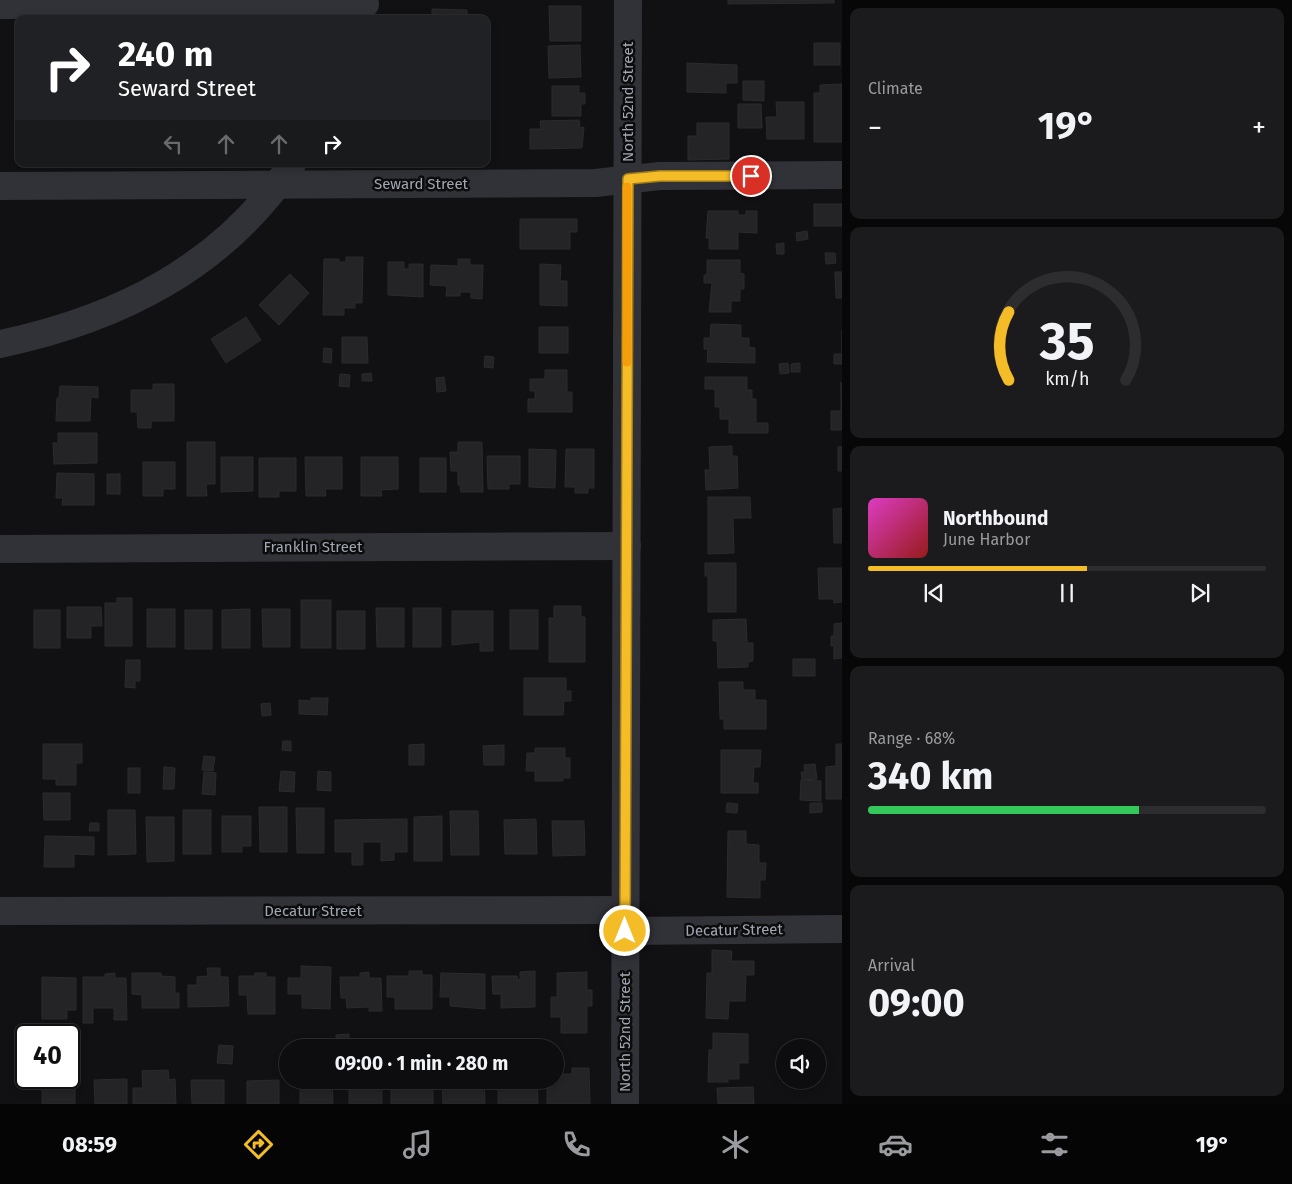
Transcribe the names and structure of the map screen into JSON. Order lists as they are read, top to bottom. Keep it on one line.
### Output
{"streets":{"street":["North 52nd Street","Seward Street","Franklin Street","Decatur Street"]},"crossings":[["North 52nd Street","Seward Street"],["North 52nd Street","Franklin Street"],["North 52nd Street","Decatur Street"]],"page":{"tile":["Climate",["Range · 68%","340 km"],["Arrival","09:00"]],"turn":["240 m","Seward Street"],"heat":["−","19°","+"],"song":["Northbound","June Harbor"],"limit":"40","trip":"09:00 · 1 min · 280 m","tabs":["08:59","19°"],"gauge":["35","km/h"]}}
